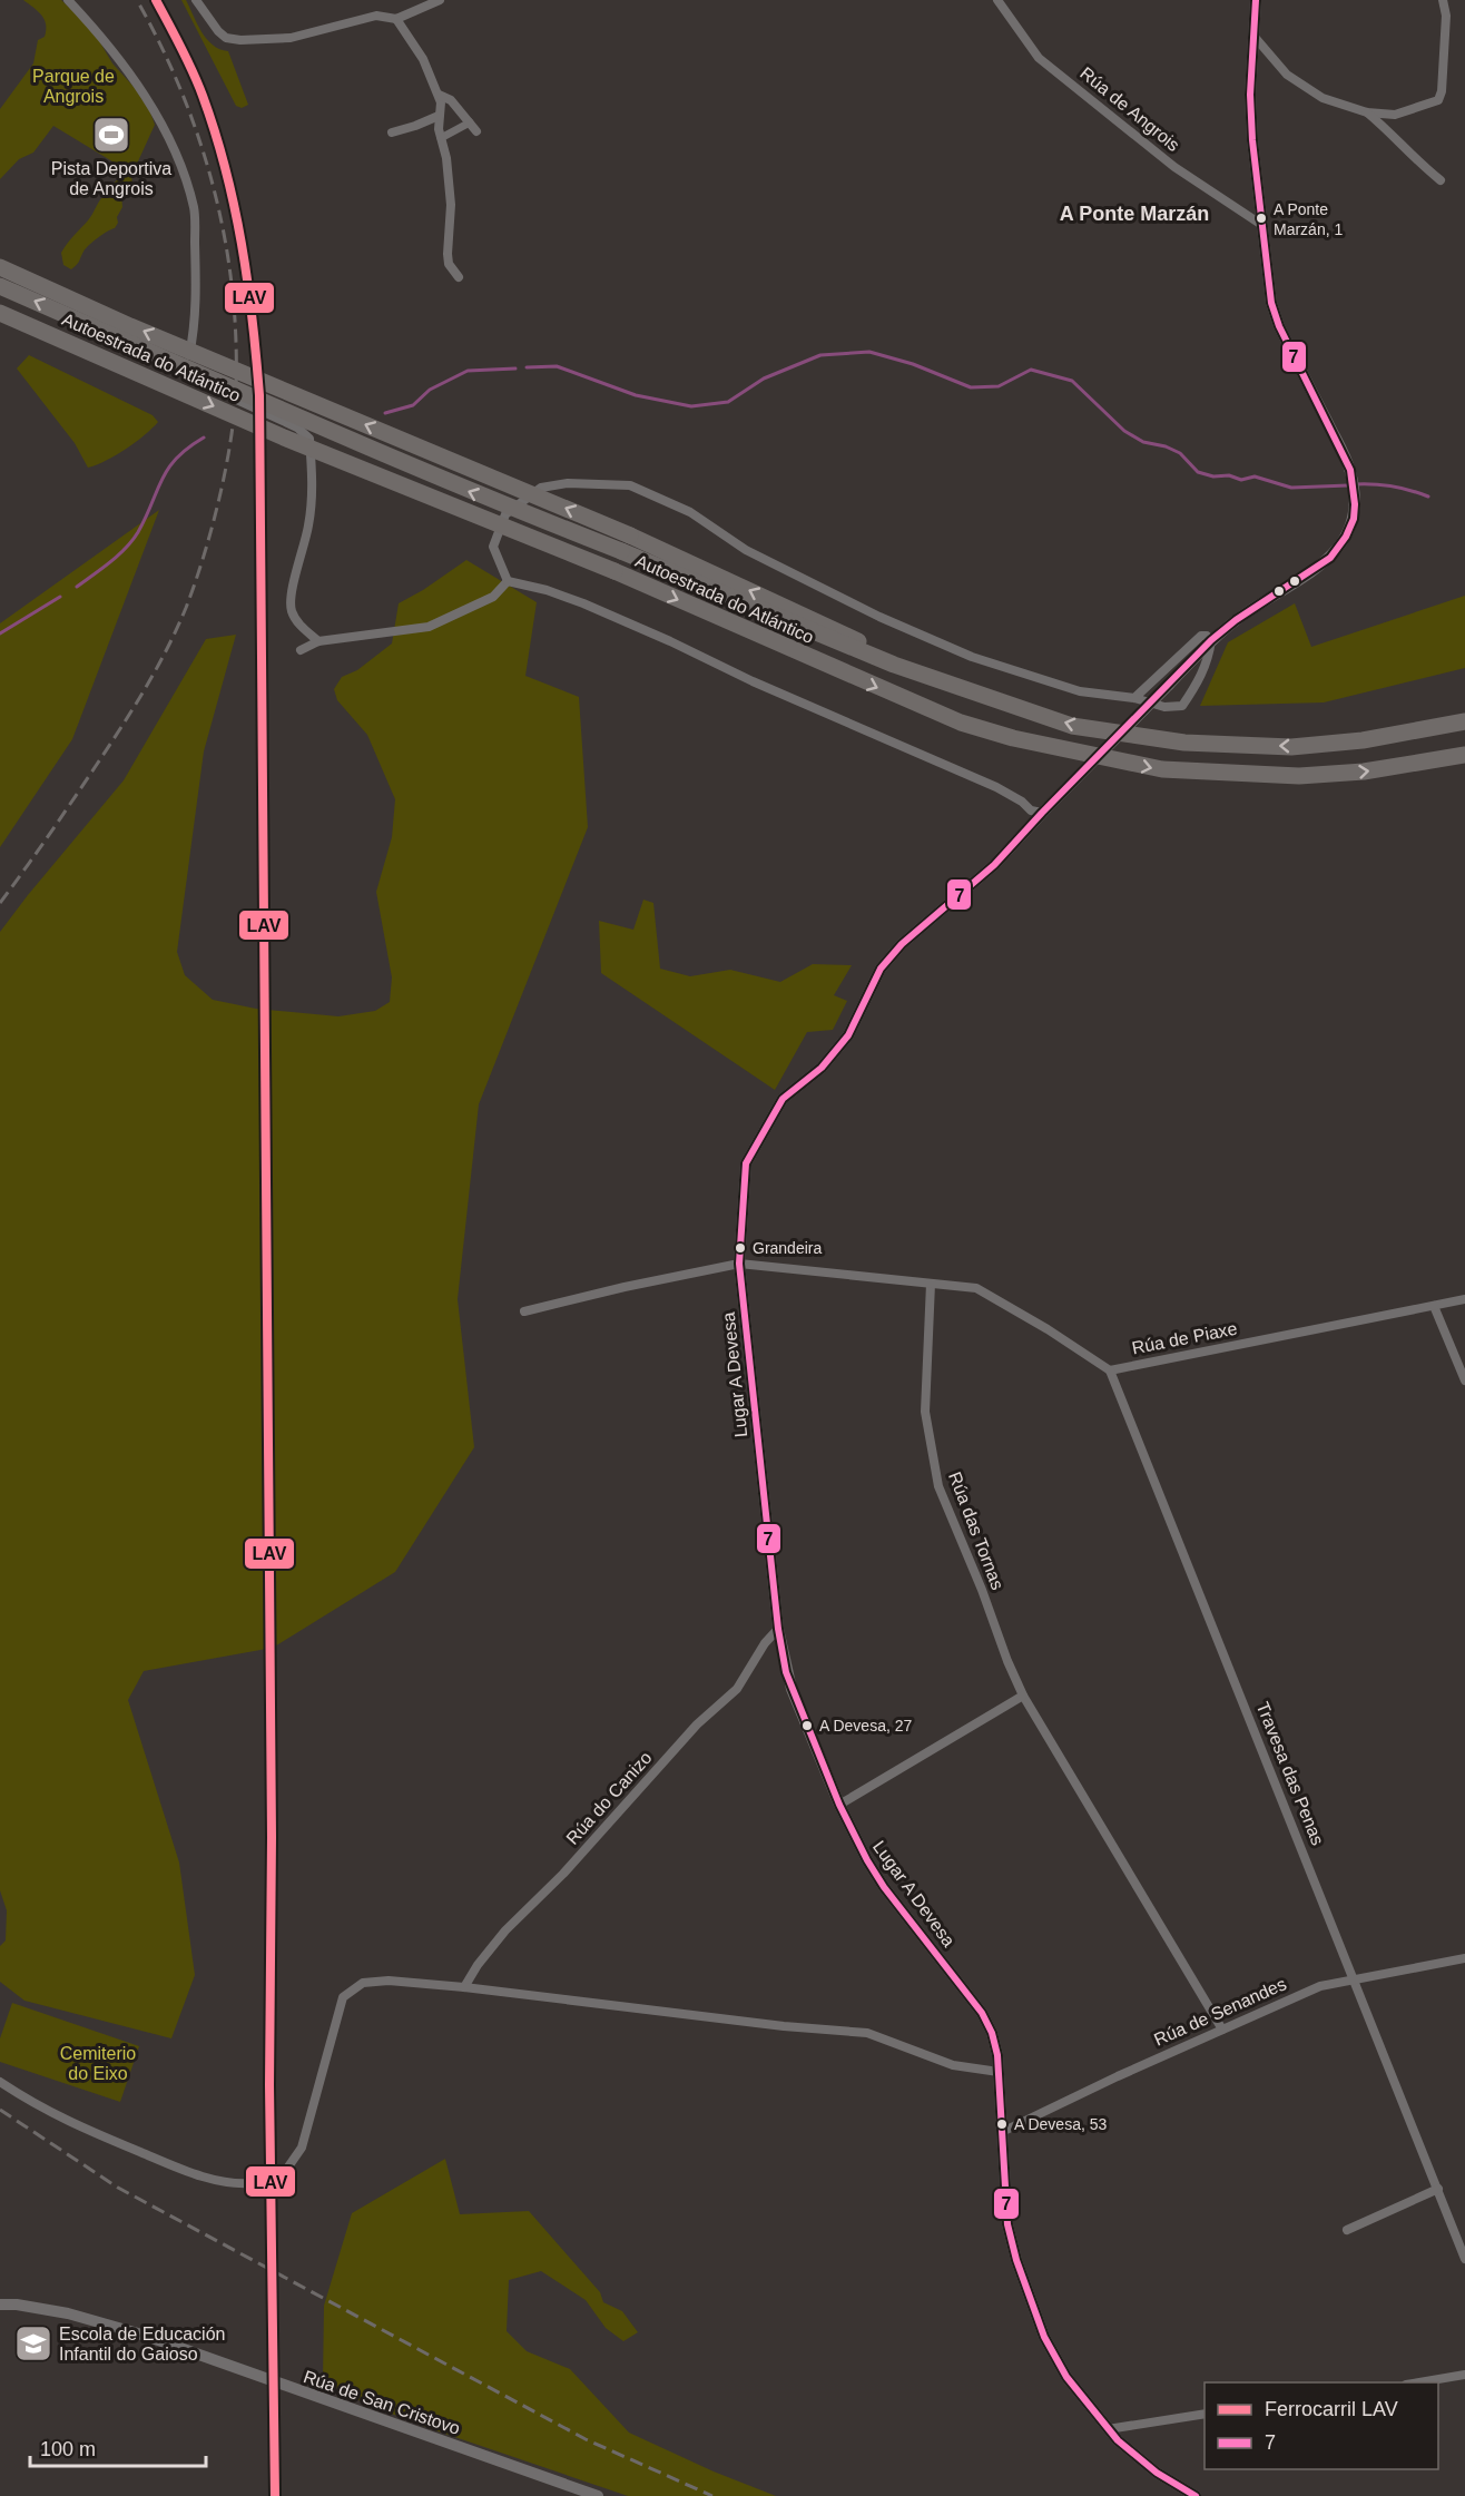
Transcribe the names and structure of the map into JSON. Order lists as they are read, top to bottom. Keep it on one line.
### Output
{"streets":{"highway":["Autoestrada do Atlántico"],"street":["Rúa de Angrois","Rúa de Piaxe","Lugar A Devesa","Rúa das Tornas","Travesa das Penas","Rúa do Canizo","Rúa de Senandes","Rúa de San Cristovo"]},"crossings":[["Rúa de Angrois","Lugar A Devesa"],["Rúa de Piaxe","Rúa das Tornas"],["Rúa de Piaxe","Travesa das Penas"],["Lugar A Devesa","Rúa do Canizo"],["Lugar A Devesa","Rúa de Senandes"],["Rúa das Tornas","Rúa de Senandes"],["Travesa das Penas","Rúa de Senandes"]],"districts":["A Ponte Marzán"],"parks":["Parque de Angrois","Cemiterio do Eixo"],"places":{"sports":["Pista Deportiva de Angrois"],"other":["A Ponte Marzán, 1","Grandeira","A Devesa, 27","A Devesa, 53"],"school or university":["Escola de Educación Infantil do Gaioso"]},"lines":["rail line LAV","transit line 7"],"legend":["Ferrocarril LAV","7"],"scale_bar":"100 m"}
